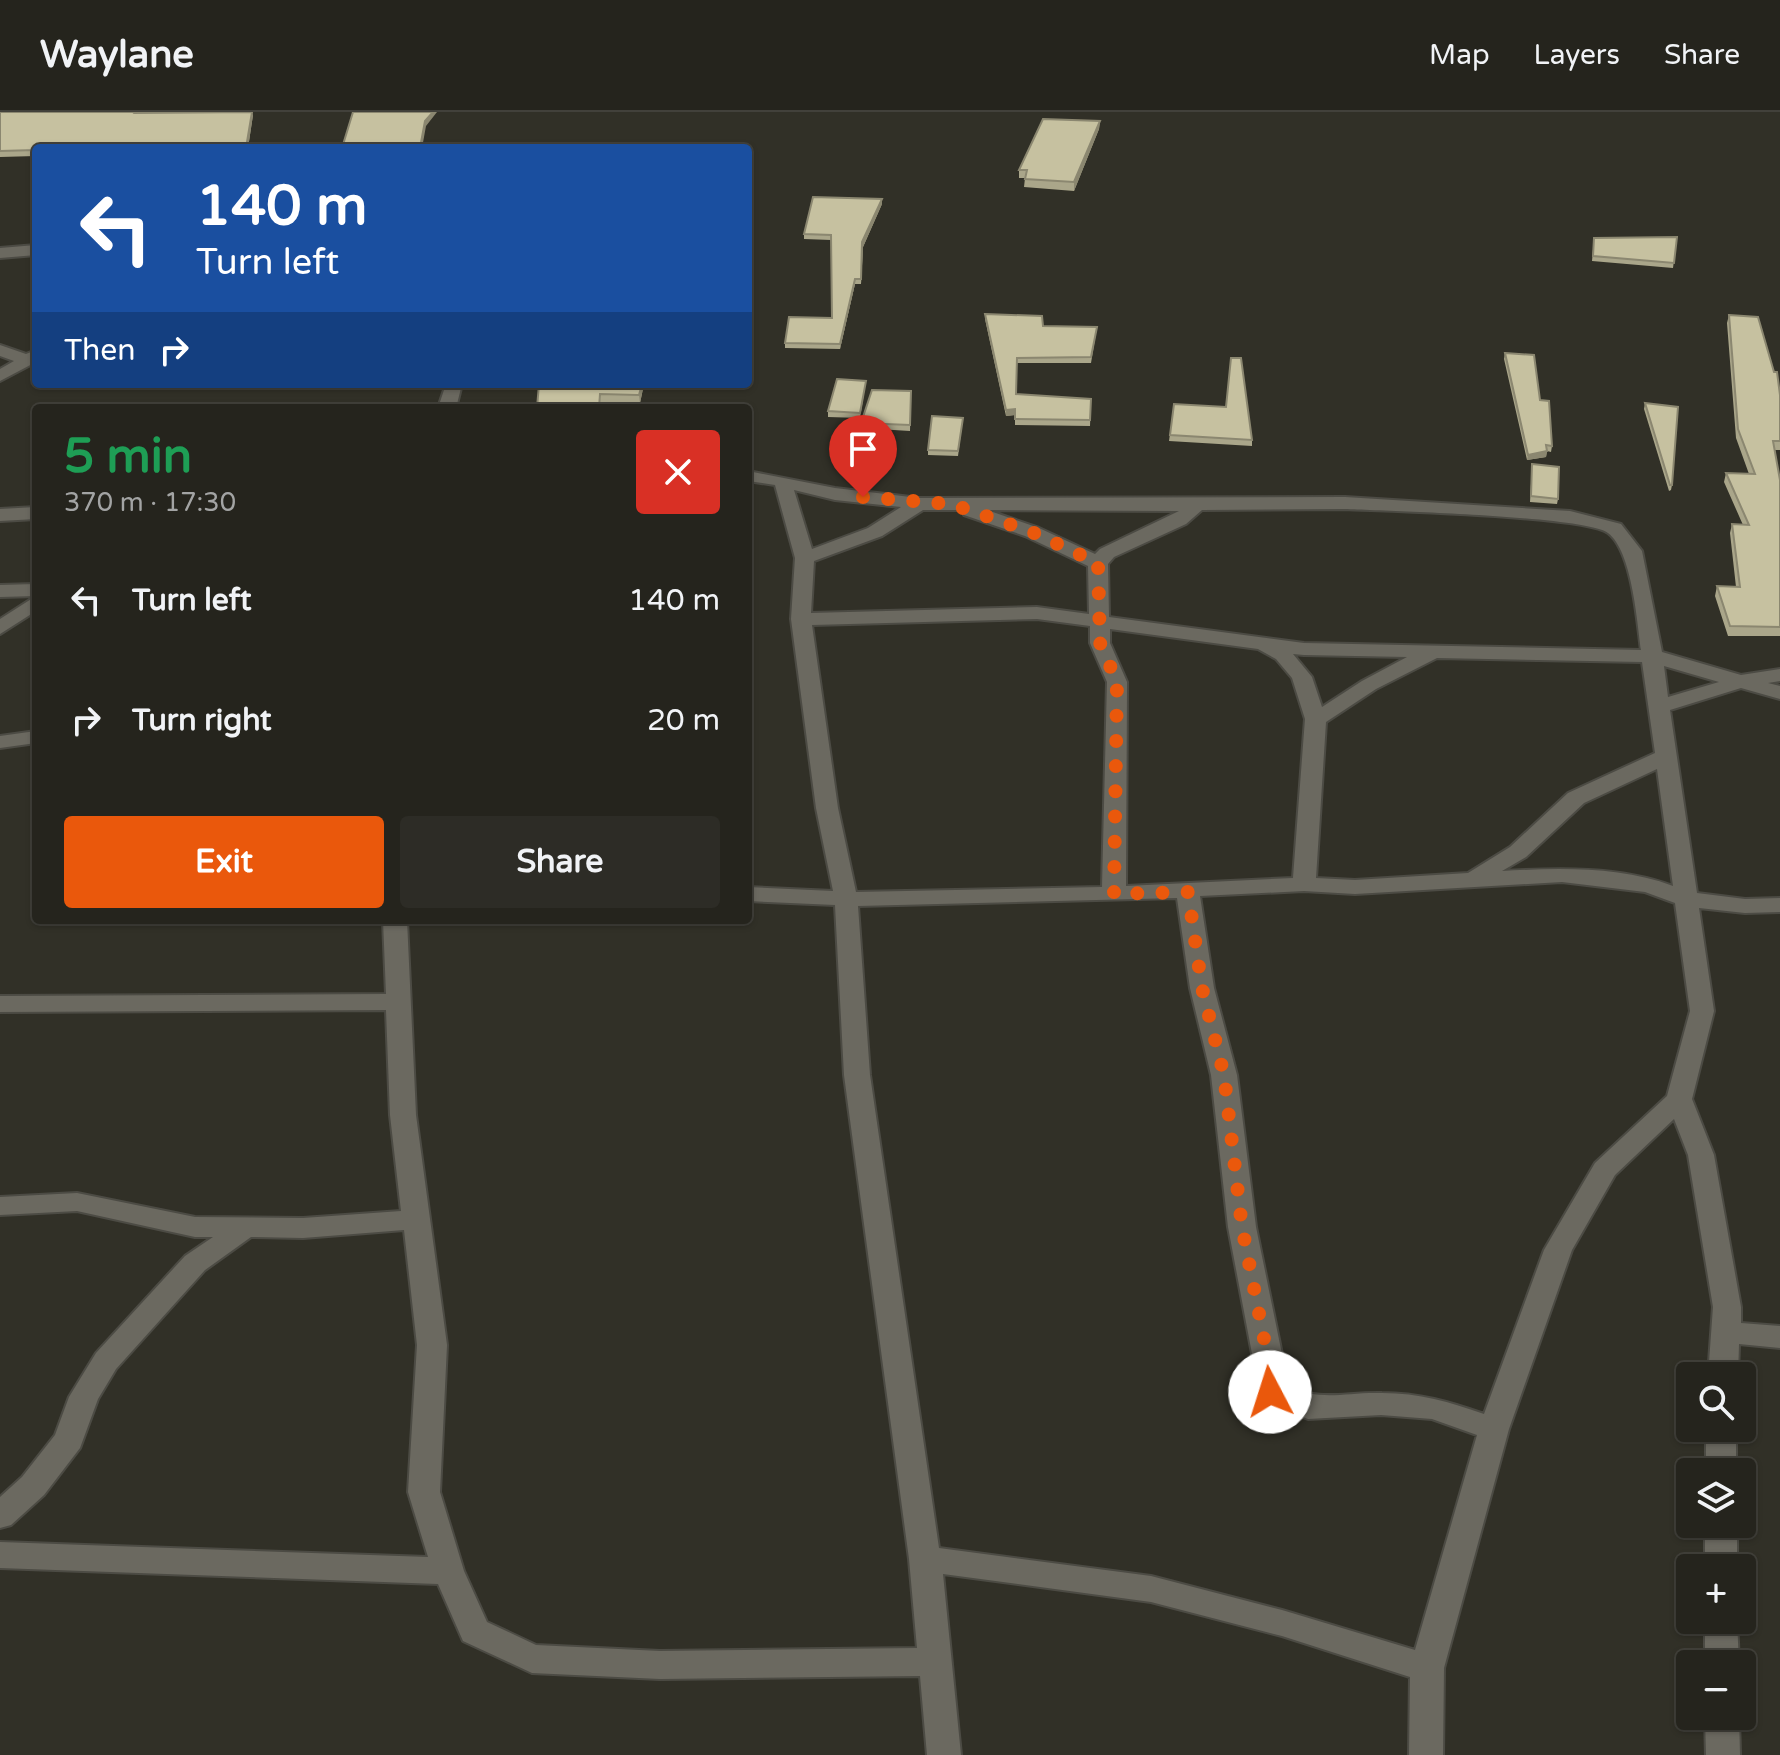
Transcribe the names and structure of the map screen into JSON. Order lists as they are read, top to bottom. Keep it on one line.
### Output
{"page":{"header":"Waylane","nav":["Map","Layers","Share"],"turn":["140 m","Turn left"],"then":"Then","heading":["5 min","370 m · 17:30"],"list":[{"name":"Turn left","value":"140 m"},{"name":"Turn right","value":"20 m"}],"buttons":["Exit","Share"],"map_buttons":["+","−"]}}
